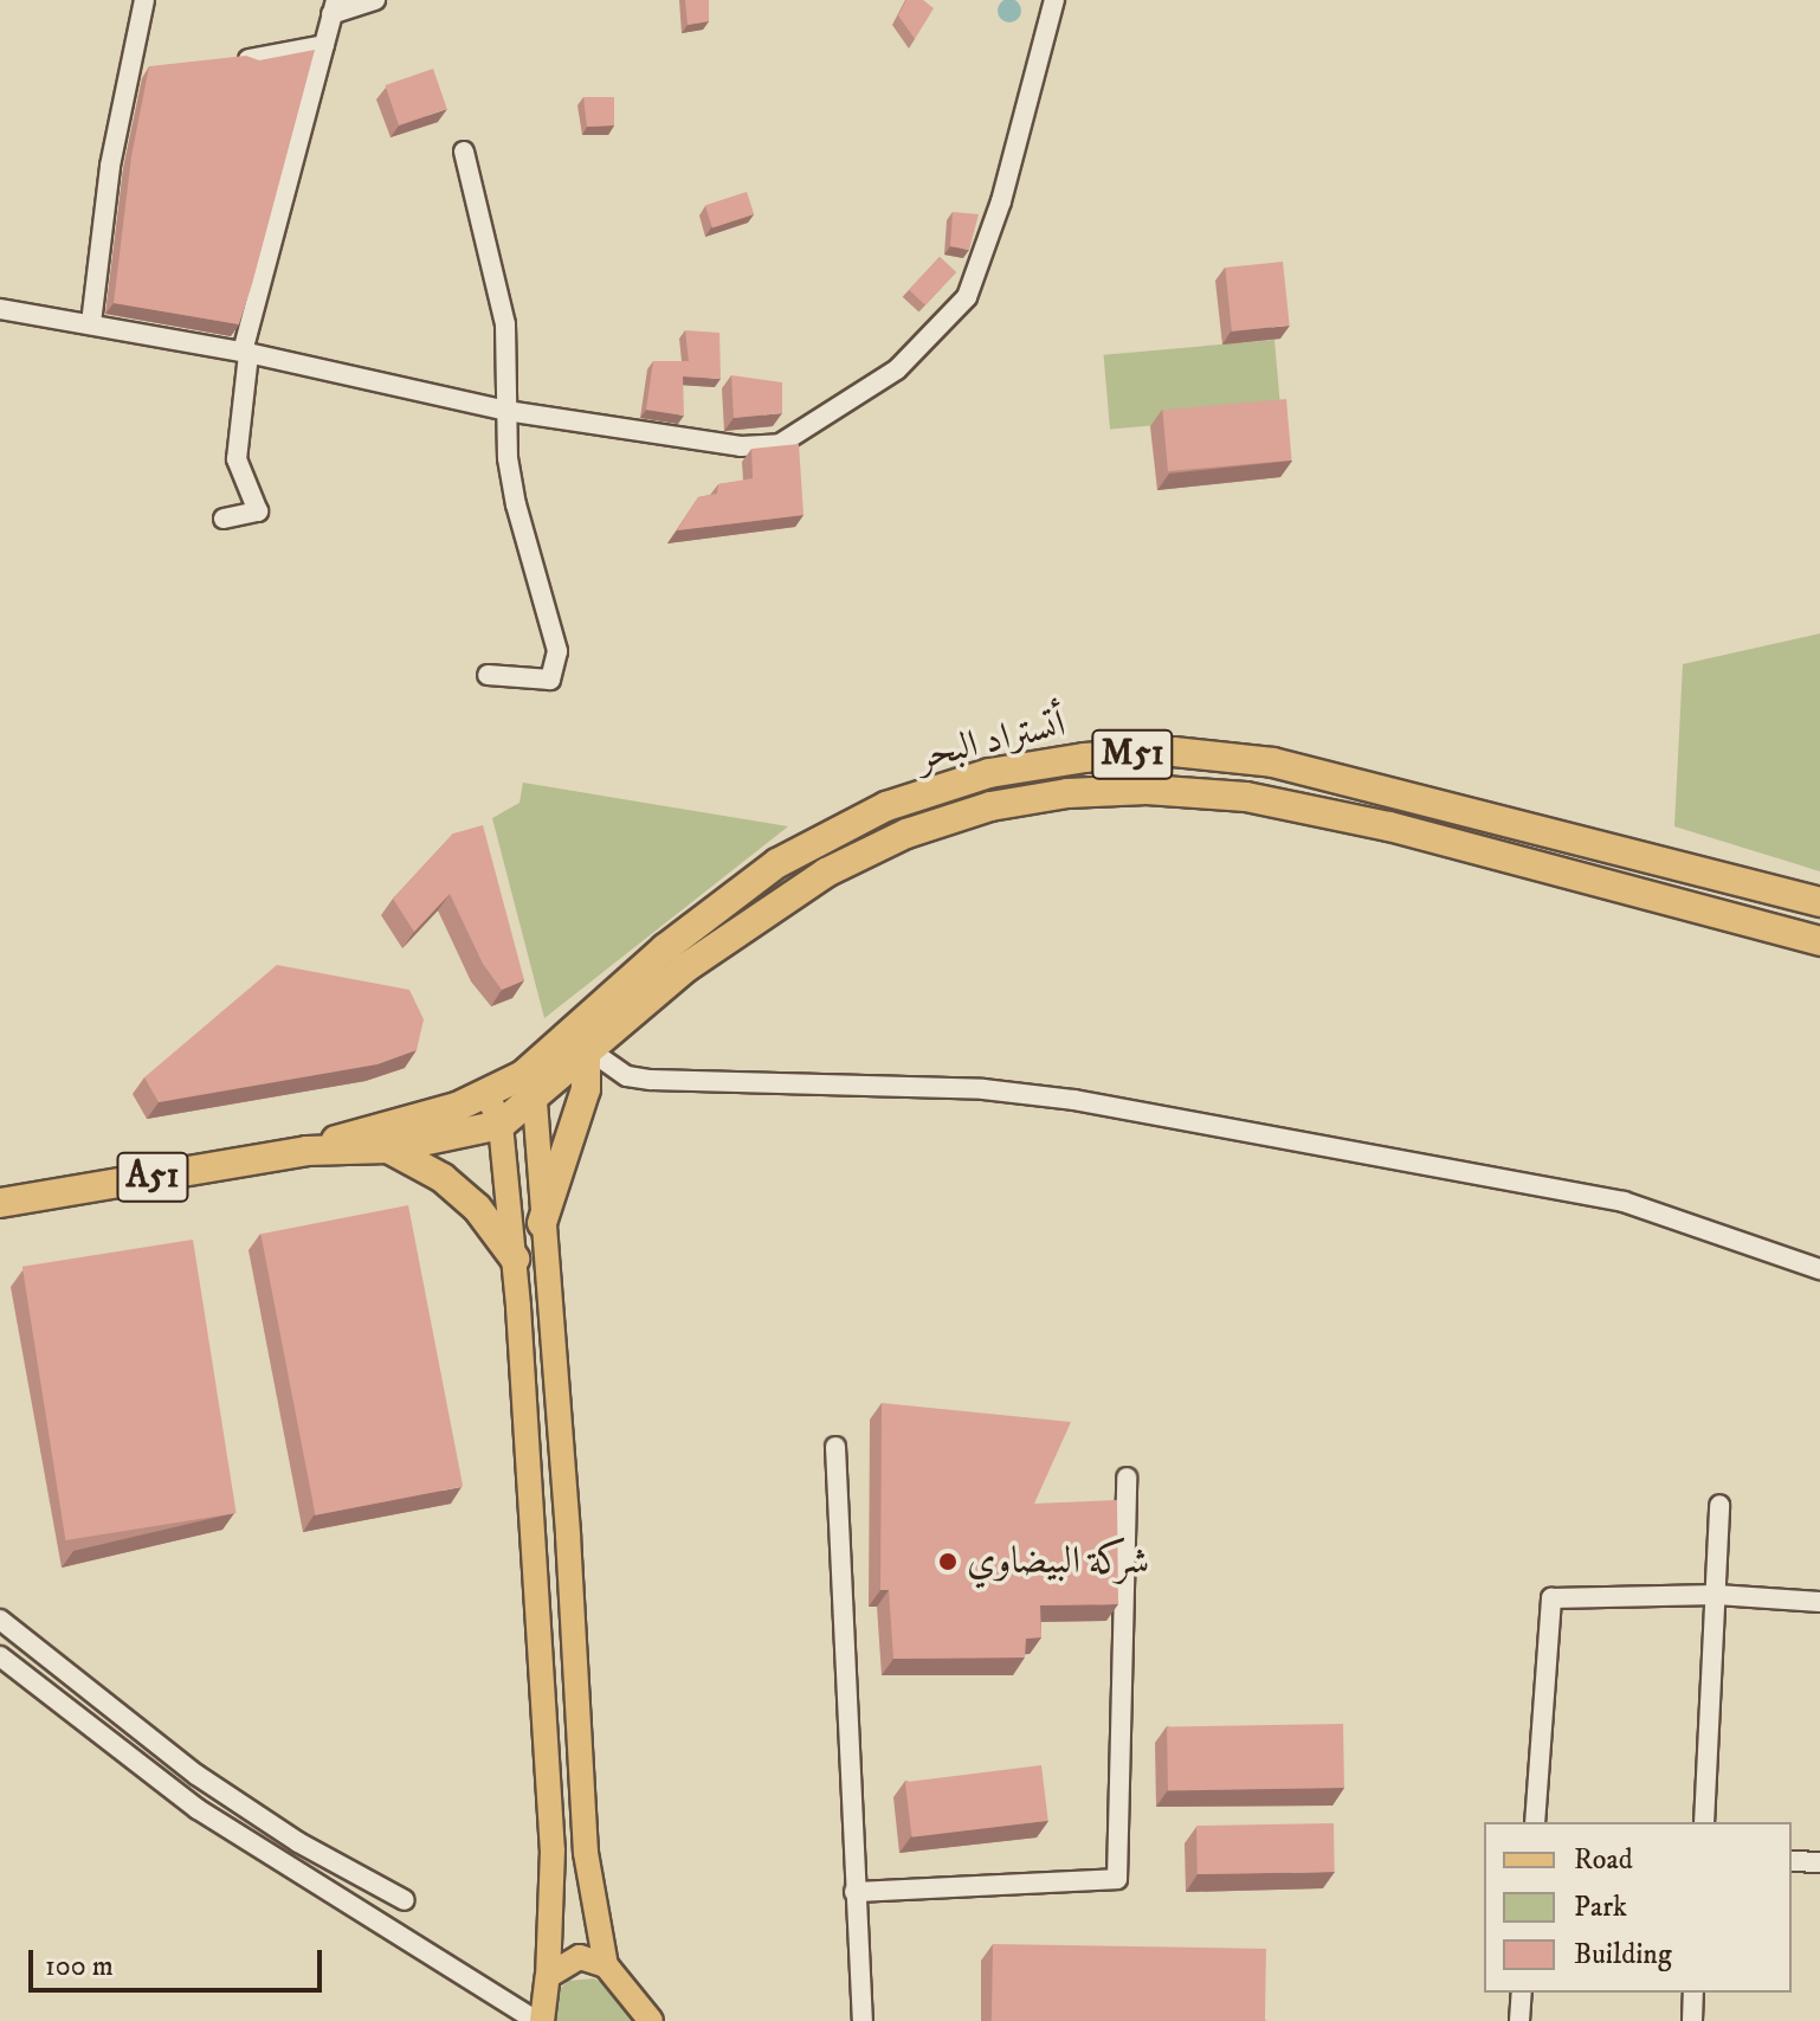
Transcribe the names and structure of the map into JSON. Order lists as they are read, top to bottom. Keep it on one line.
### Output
{"streets":{"highway":["أتستراد البحر","M51","A51"]},"crossings":[["أتستراد البحر","A51"]],"places":["شركة البيضاوي"],"legend":["Road","Park","Building"],"scale_bar":"100 m"}
